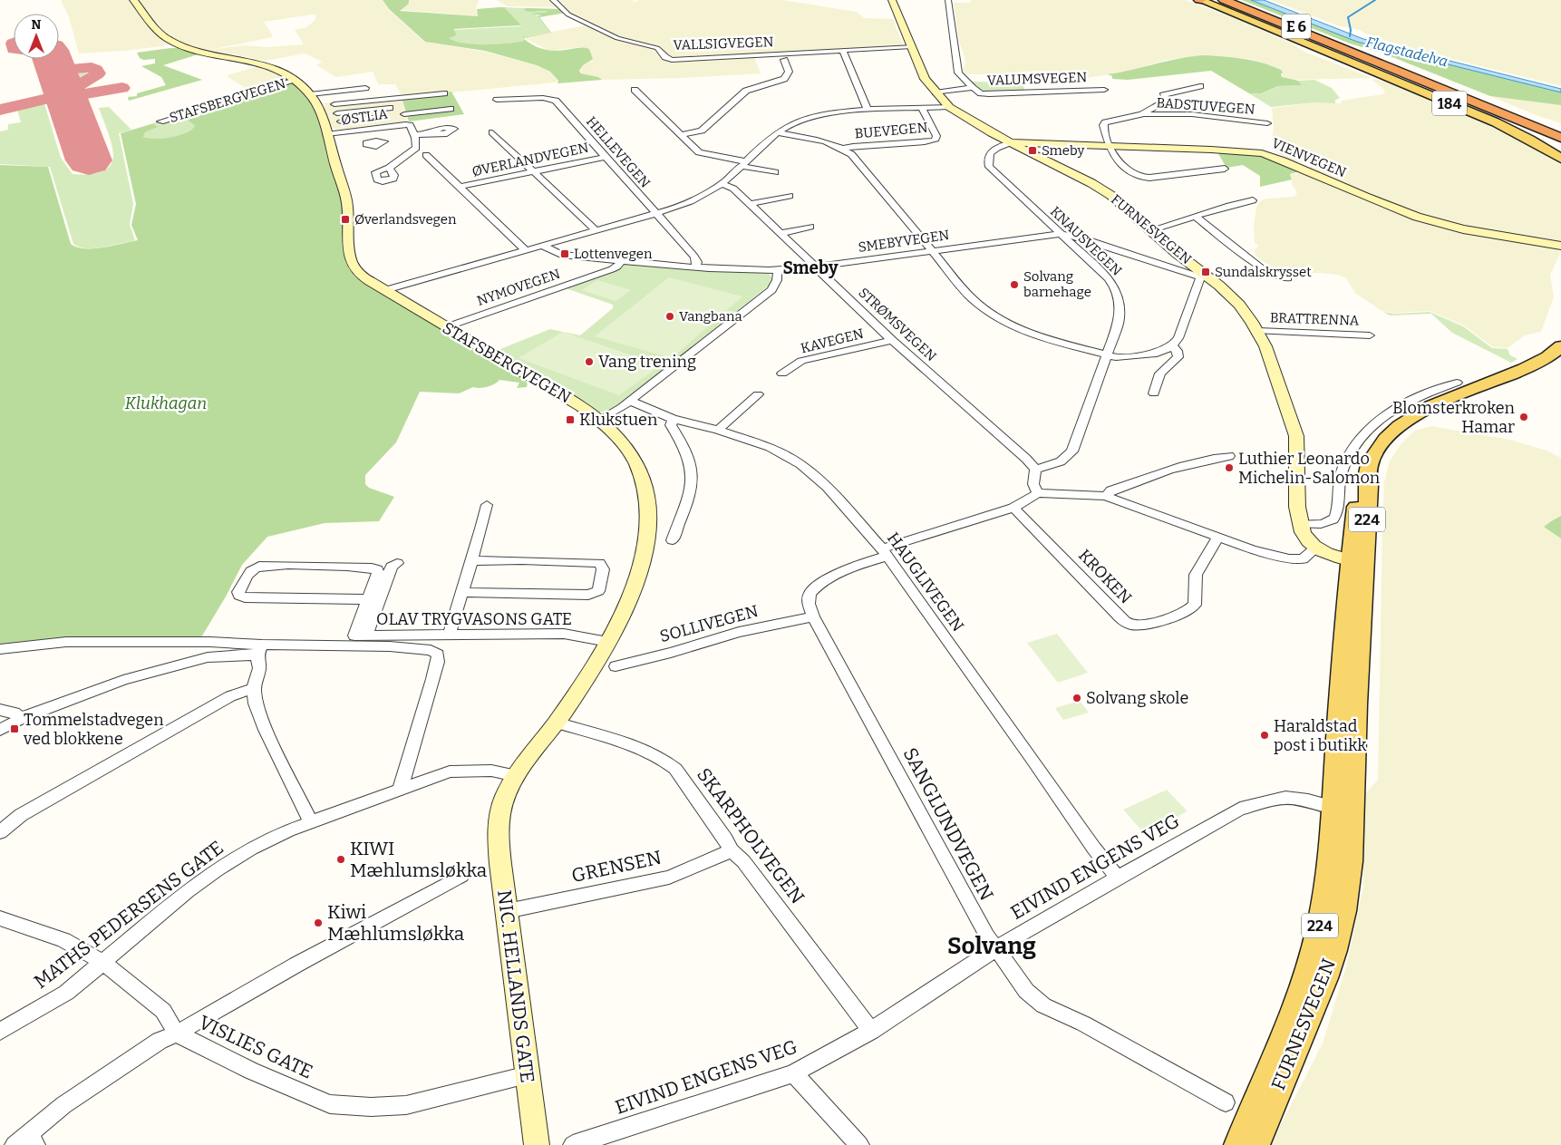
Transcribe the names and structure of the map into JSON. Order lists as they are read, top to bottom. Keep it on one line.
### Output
{"streets":{"highway":["E 6"],"main road":["STAFSBERGVEGEN","184","VIENVEGEN","FURNESVEGEN","224","NIC. HELLANDS GATE"],"street":["VALLSIGVEGEN","VALUMSVEGEN","BADSTUVEGEN","ØSTLIA","BUEVEGEN","HELLEVEGEN","ØVERLANDVEGEN","SMEBYVEGEN","KNAUSVEGEN","NYMOVEGEN","BRATTRENNA","STRØMSVEGEN","KAVEGEN","KROKEN","HAUGLIVEGEN","OLAV TRYGVASONS GATE","SOLLIVEGEN","SANGLUNDVEGEN","SKARPHOLVEGEN","GRENSEN","EIVIND ENGENS VEG","MATHS PEDERSENS GATE","VISLIES GATE"]},"crossings":[["VALLSIGVEGEN","FURNESVEGEN"],["VALUMSVEGEN","FURNESVEGEN"],["STAFSBERGVEGEN","ØSTLIA"],["STAFSBERGVEGEN","NYMOVEGEN"],["STAFSBERGVEGEN","OLAV TRYGVASONS GATE"],["STAFSBERGVEGEN","SKARPHOLVEGEN"],["STAFSBERGVEGEN","MATHS PEDERSENS GATE"],["STAFSBERGVEGEN","NIC. HELLANDS GATE"],["HELLEVEGEN","ØVERLANDVEGEN"],["HELLEVEGEN","SMEBYVEGEN"],["VIENVEGEN","FURNESVEGEN"],["VIENVEGEN","KNAUSVEGEN"],["FURNESVEGEN","SMEBYVEGEN"],["FURNESVEGEN","KNAUSVEGEN"],["FURNESVEGEN","BRATTRENNA"],["FURNESVEGEN","224"],["FURNESVEGEN","EIVIND ENGENS VEG"],["SMEBYVEGEN","KNAUSVEGEN"],["SMEBYVEGEN","NYMOVEGEN"],["SMEBYVEGEN","STRØMSVEGEN"],["KNAUSVEGEN","STRØMSVEGEN"],["STRØMSVEGEN","KAVEGEN"],["HAUGLIVEGEN","SANGLUNDVEGEN"],["HAUGLIVEGEN","EIVIND ENGENS VEG"],["SOLLIVEGEN","SANGLUNDVEGEN"],["SANGLUNDVEGEN","EIVIND ENGENS VEG"],["SKARPHOLVEGEN","GRENSEN"],["SKARPHOLVEGEN","EIVIND ENGENS VEG"],["GRENSEN","NIC. HELLANDS GATE"],["MATHS PEDERSENS GATE","NIC. HELLANDS GATE"],["MATHS PEDERSENS GATE","VISLIES GATE"],["NIC. HELLANDS GATE","VISLIES GATE"]],"districts":["Smeby","Solvang"],"water":["Flagstadelva"],"parks":["Klukhagan"],"places":{"transit":["Smeby","Øverlandsvegen","Lottenvegen","Sundalskrysset","Klukstuen","Tommelstadvegen ved blokkene"],"other":["Solvang barnehage","Vangbana","Vang trening","Blomsterkroken Hamar","Luthier Leonardo Michelin-Salomon","Solvang skole","Haraldstad post i butikk","KIWI Mæhlumsløkka","Kiwi Mæhlumsløkka"]},"north":"top"}
